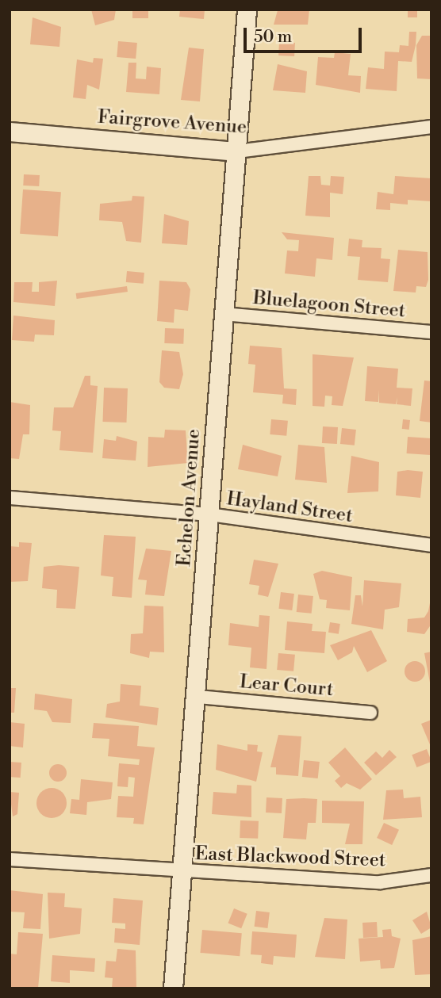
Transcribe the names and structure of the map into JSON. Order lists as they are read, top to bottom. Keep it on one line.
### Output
{"streets":{"street":["Fairgrove Avenue","Bluelagoon Street","Echelon Avenue","Hayland Street","Lear Court","East Blackwood Street"]},"crossings":[["Fairgrove Avenue","Echelon Avenue"],["Bluelagoon Street","Echelon Avenue"],["Echelon Avenue","Hayland Street"],["Echelon Avenue","Lear Court"],["Echelon Avenue","East Blackwood Street"]],"scale_bar":"50 m"}
